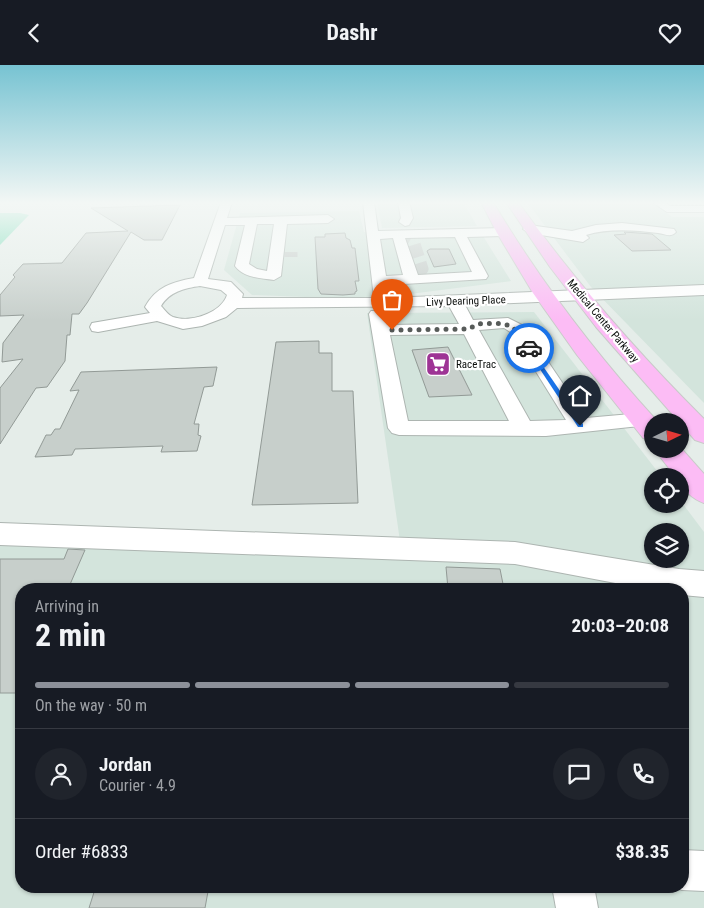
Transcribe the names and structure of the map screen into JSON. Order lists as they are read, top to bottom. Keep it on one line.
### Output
{"streets":{"main road":["Medical Center Parkway"],"street":["Livy Dearing Place"]},"crossings":[["Livy Dearing Place","Medical Center Parkway"]],"places":{"supermarket":["RaceTrac"]},"north":"right","page":{"header":"Dashr","heading":["2 min","Arriving in","20:03–20:08"],"panel":["Jordan","Courier · 4.9","Order #6833","$38.35"],"bar":"On the way · 50 m"}}
